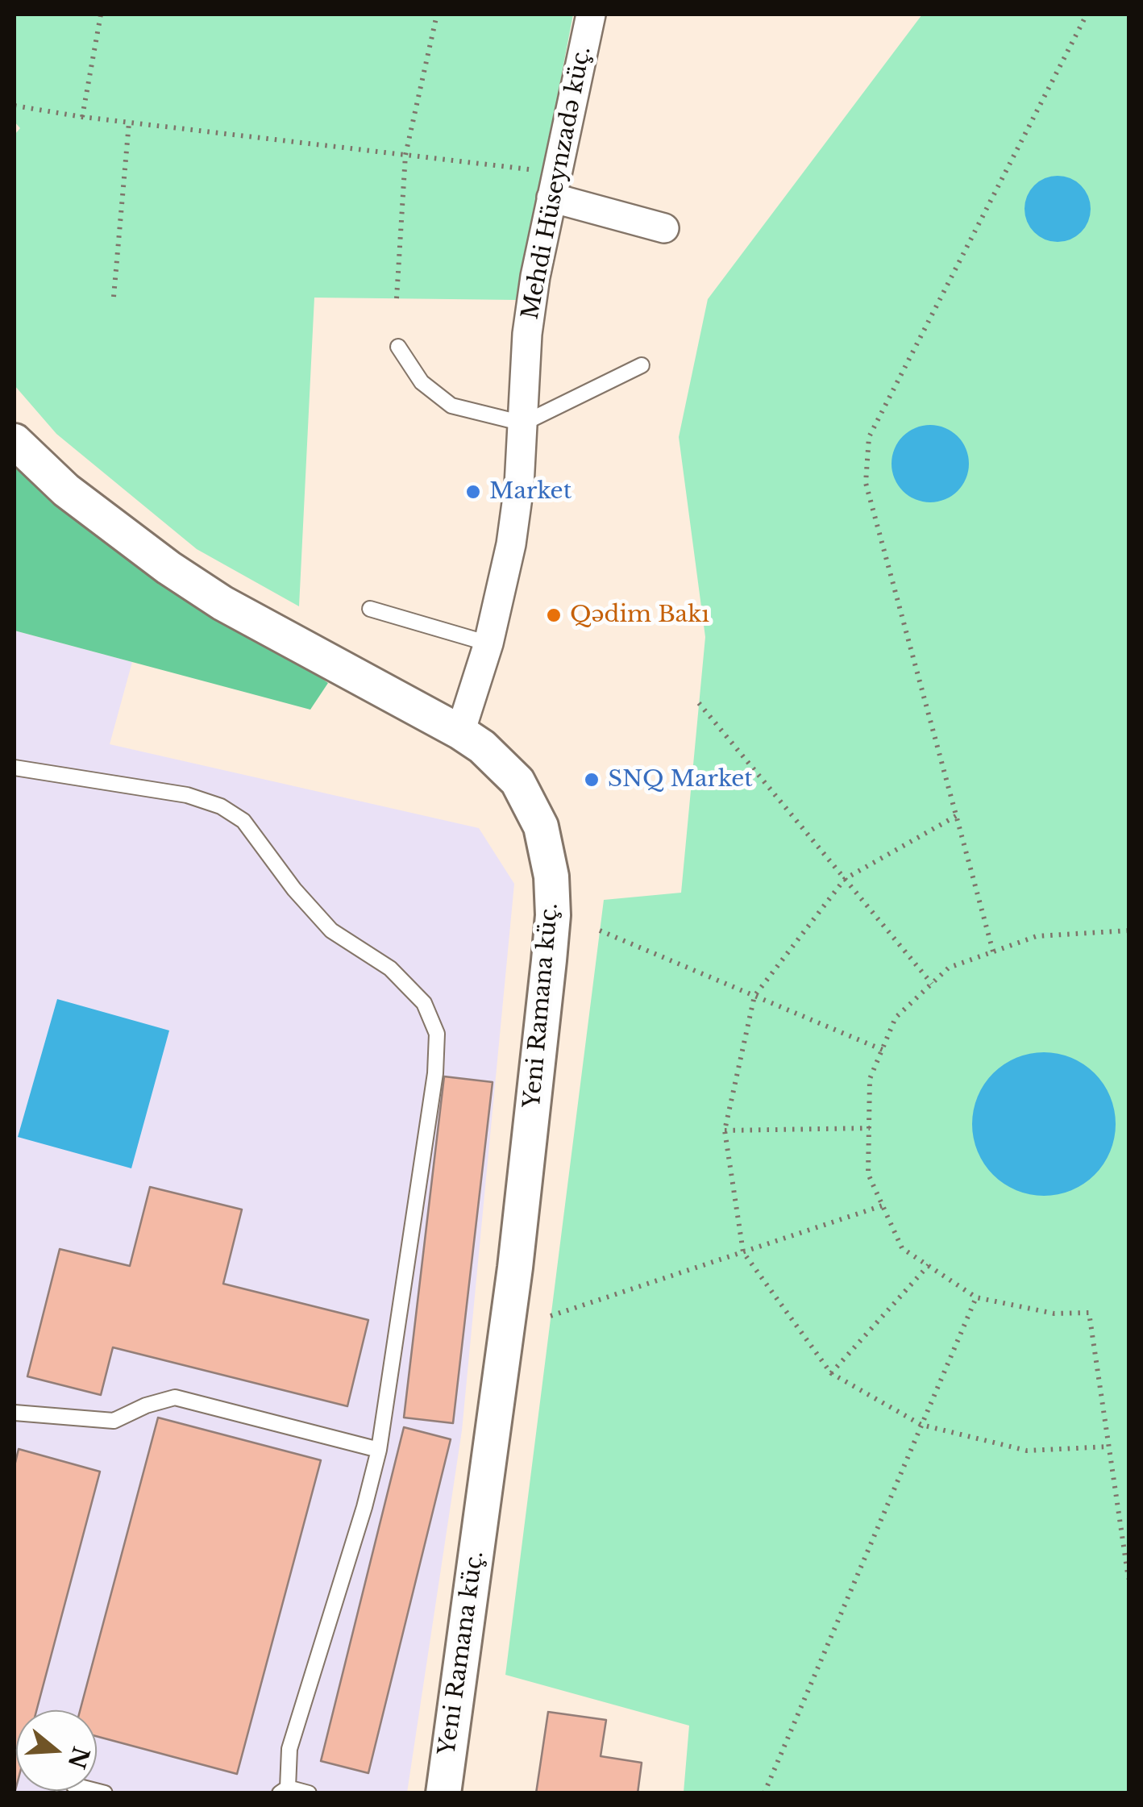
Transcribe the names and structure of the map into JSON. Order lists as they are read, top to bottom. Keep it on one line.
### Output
{"streets":{"street":["Mehdi Hüseynzadə küç.","Yeni Ramana küç."]},"crossings":[["Mehdi Hüseynzadə küç.","Yeni Ramana küç."]],"places":["Market","Qədim Bakı","SNQ Market"],"north":"right"}
